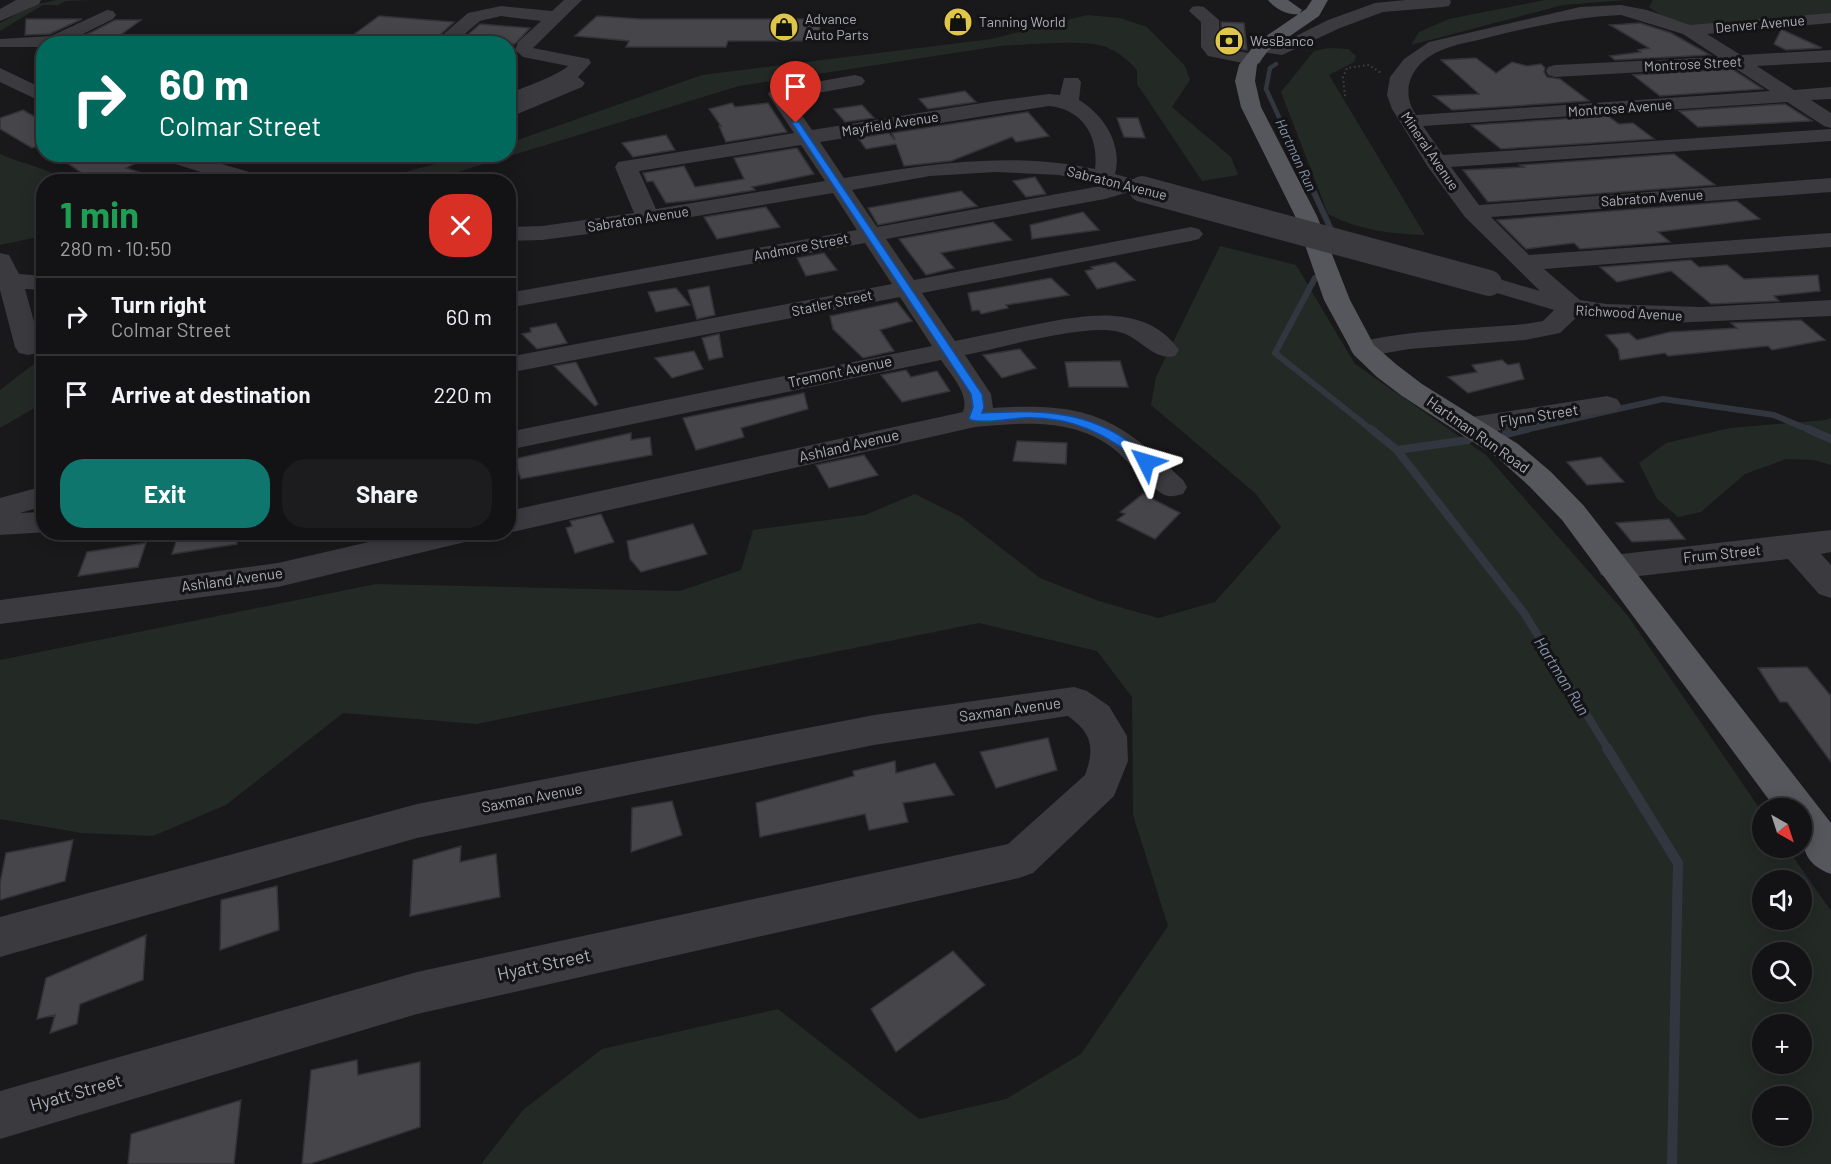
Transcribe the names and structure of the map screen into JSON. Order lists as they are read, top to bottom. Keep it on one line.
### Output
{"streets":{"main road":["Hartman Run Road"],"street":["Denver Avenue","Montrose Street","Montrose Avenue","Mayfield Avenue","Mineral Avenue","Sabraton Avenue","Andmore Street","Statler Street","Richwood Avenue","Tremont Avenue","Flynn Street","Ashland Avenue","Frum Street","Saxman Avenue","Hyatt Street"]},"crossings":[["Denver Avenue","Mineral Avenue"],["Montrose Avenue","Mineral Avenue"],["Mayfield Avenue","Sabraton Avenue"],["Mineral Avenue","Sabraton Avenue"],["Mineral Avenue","Richwood Avenue"],["Sabraton Avenue","Andmore Street"],["Sabraton Avenue","Richwood Avenue"],["Richwood Avenue","Hartman Run Road"],["Flynn Street","Hartman Run Road"],["Hartman Run Road","Frum Street"],["Saxman Avenue","Hyatt Street"]],"water":["Hartman Run"],"places":{"shop":["Tanning World","Advance Auto Parts"],"bank":["WesBanco"]},"north":"bottom right","page":{"turn":["60 m","Colmar Street"],"heading":["1 min","280 m · 10:50"],"list":[{"name":"Turn right","note":"Colmar Street","value":"60 m"},{"name":"Arrive at destination","value":"220 m"}],"buttons":["Exit","Share"],"map_buttons":["+","−"]}}
